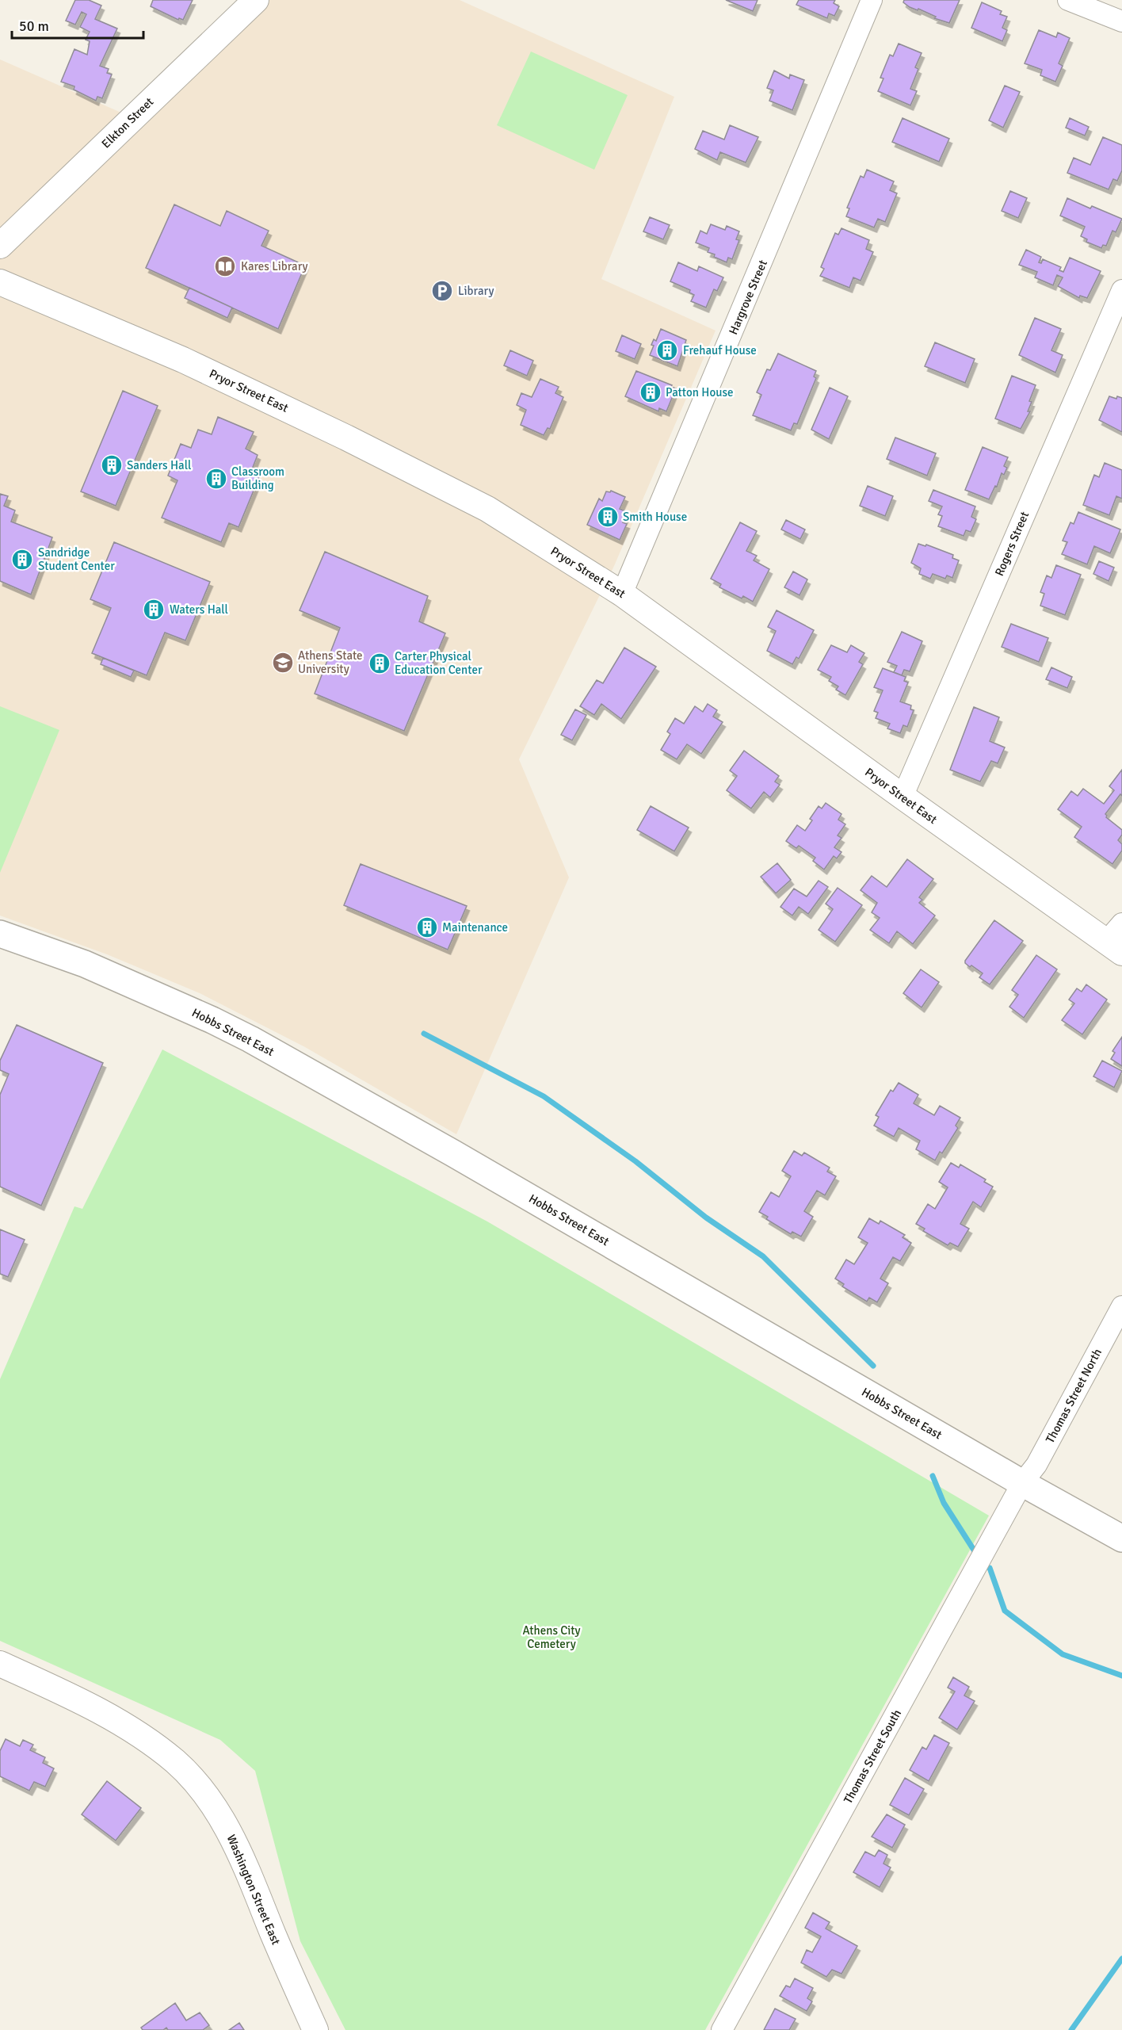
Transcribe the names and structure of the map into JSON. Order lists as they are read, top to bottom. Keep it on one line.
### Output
{"streets":{"main road":["Hobbs Street East"],"street":["Elkton Street","Hargrove Street","Pryor Street East","Rogers Street","Thomas Street North","Thomas Street South","Washington Street East"]},"crossings":[["Hargrove Street","Pryor Street East"],["Pryor Street East","Rogers Street"],["Hobbs Street East","Thomas Street North"],["Hobbs Street East","Thomas Street South"],["Thomas Street North","Thomas Street South"]],"parks":["Athens City Cemetery"],"places":{"library":["Kares Library"],"parking":["Library"],"building":["Frehauf House","Patton House","Sanders Hall","Classroom Building","Smith House","Sandridge Student Center","Waters Hall","Carter Physical Education Center","Maintenance"],"school or university":["Athens State University"]},"scale_bar":"50 m"}
